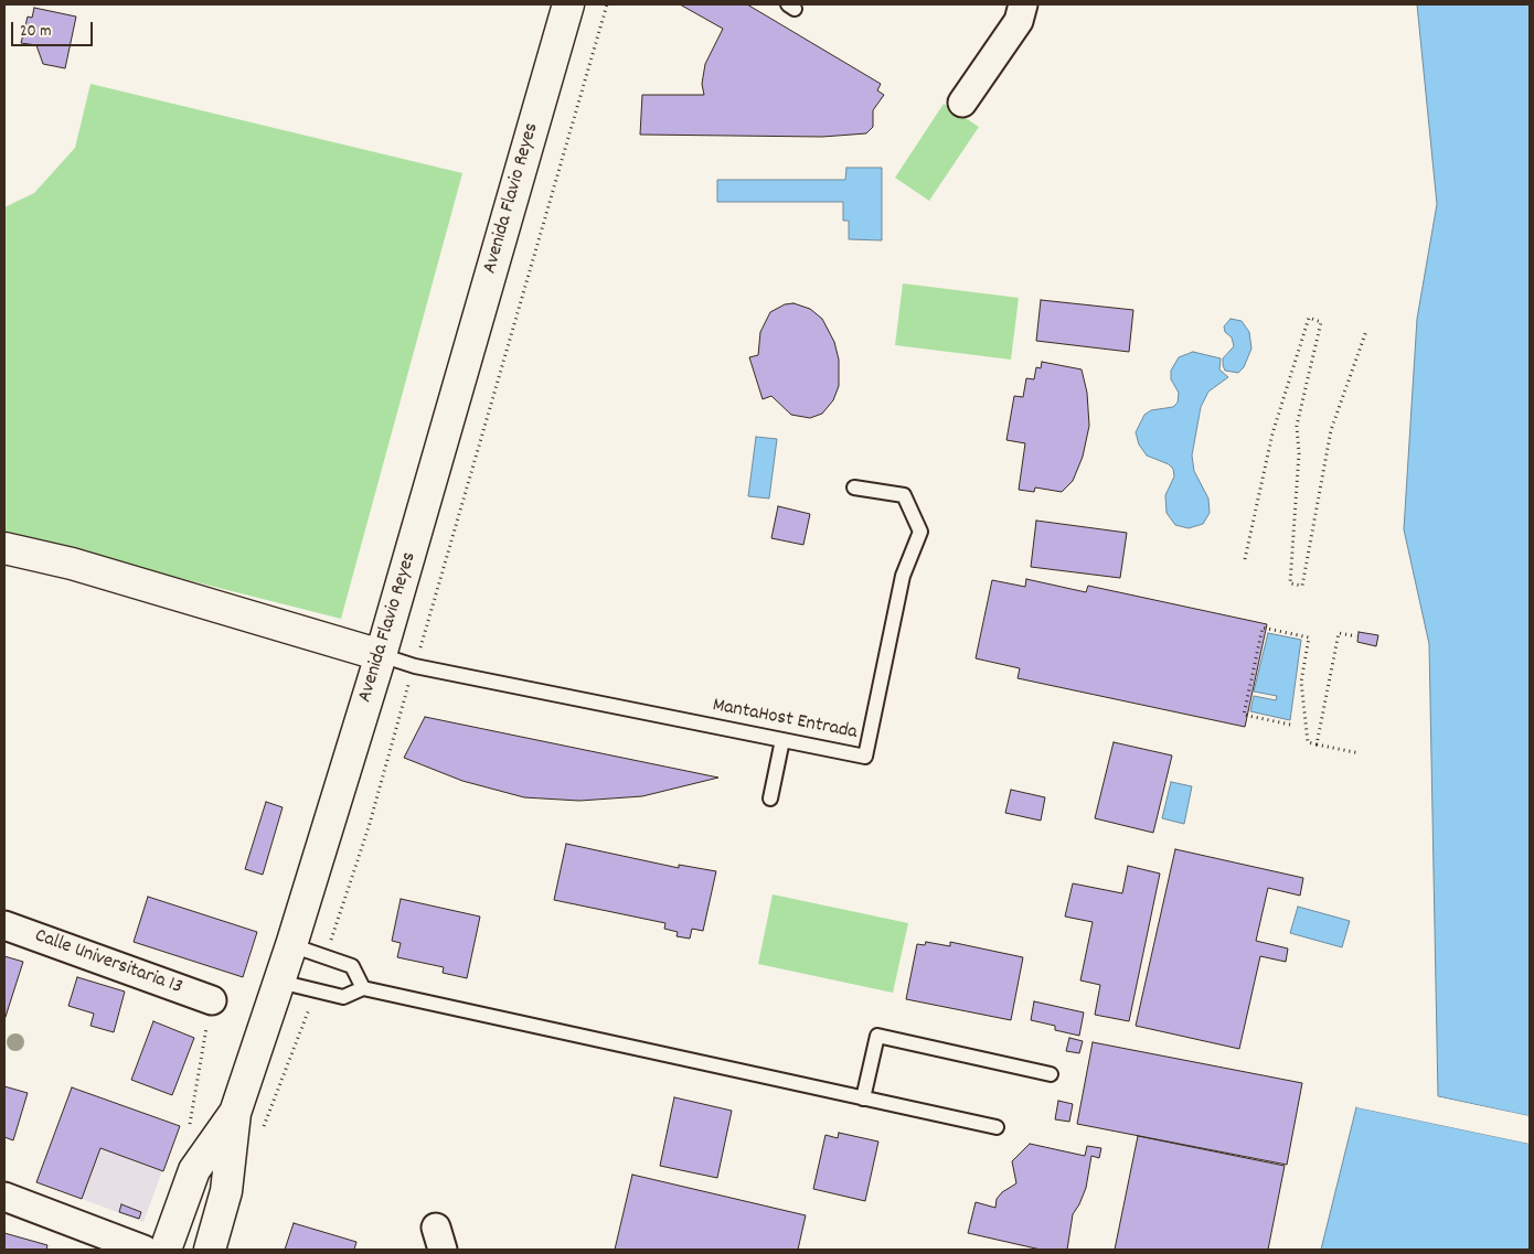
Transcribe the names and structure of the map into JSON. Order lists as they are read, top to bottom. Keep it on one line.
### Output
{"streets":{"main road":["Avenida Flavio Reyes"],"street":["Calle Universitaria 13"],"lane":["MantaHost Entrada"]},"crossings":[["Avenida Flavio Reyes","MantaHost Entrada"]],"scale_bar":"20 m"}
